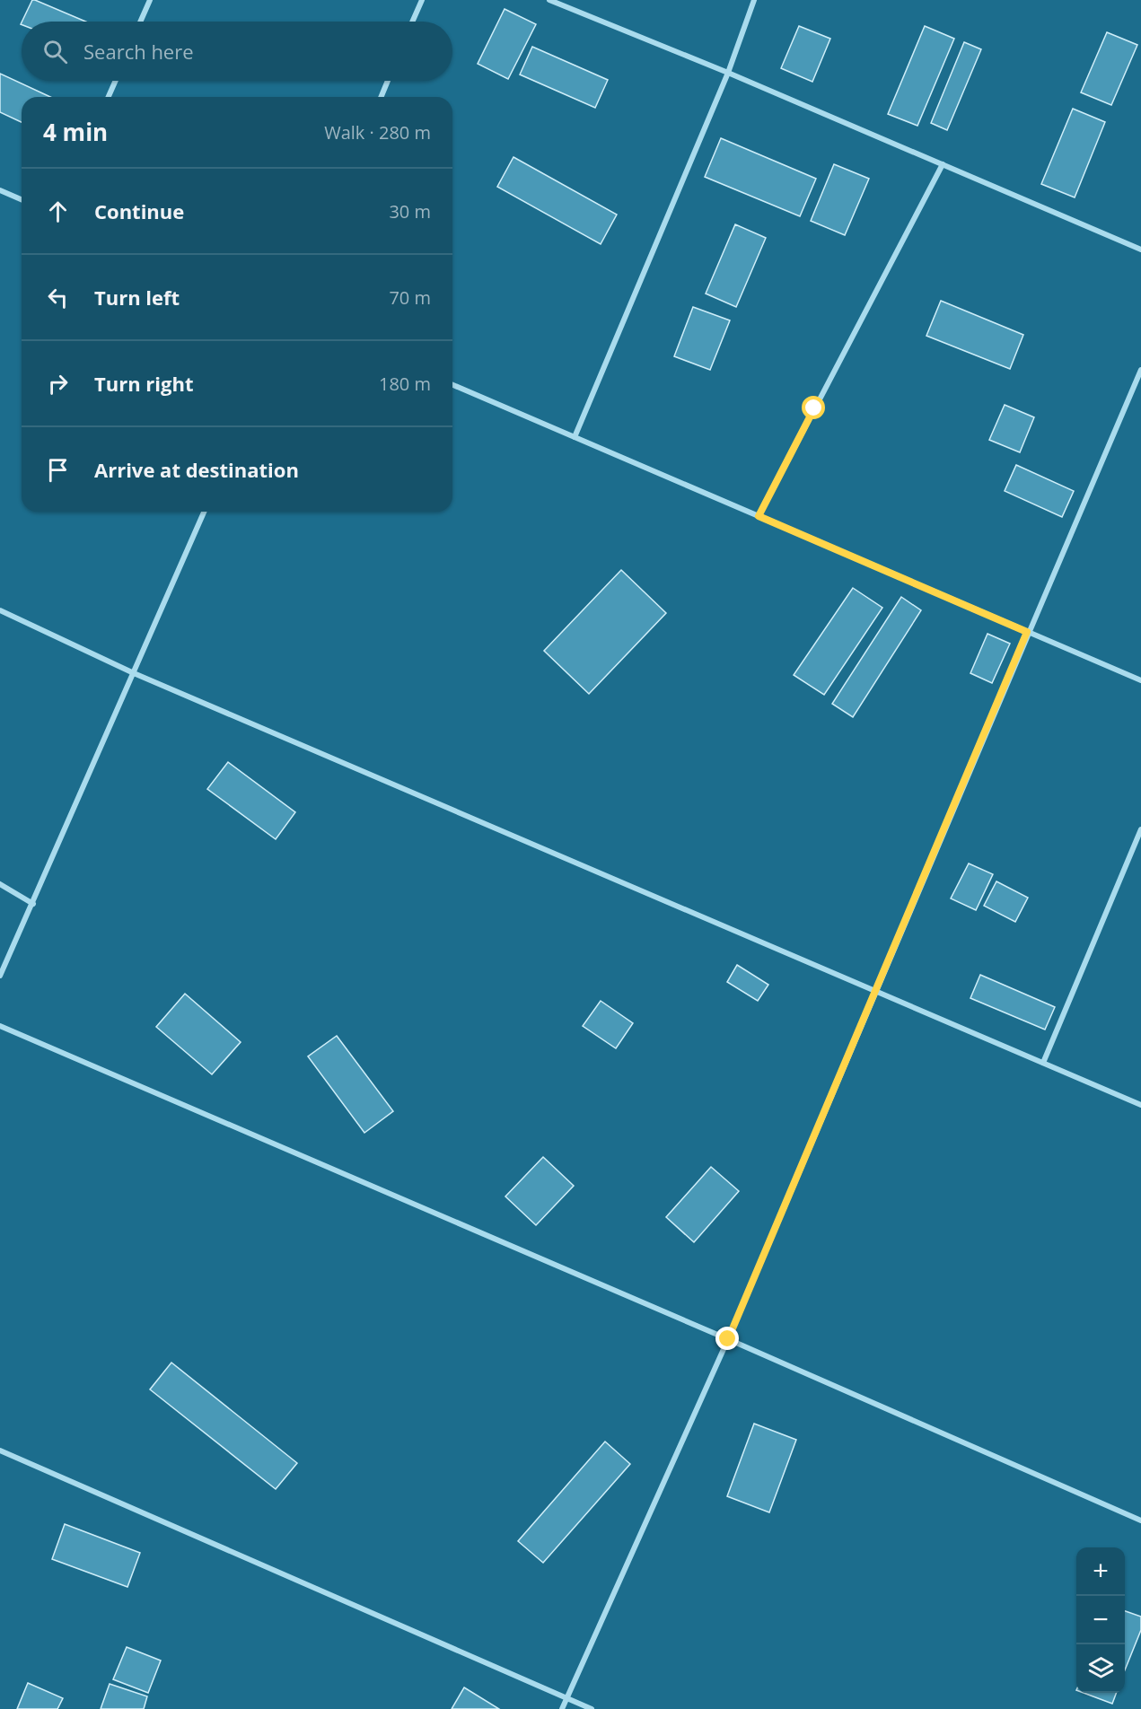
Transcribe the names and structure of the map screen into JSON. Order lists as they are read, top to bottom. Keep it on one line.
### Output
{"page":{"search":"Search here","heading":["4 min","Walk · 280 m"],"list":[["Continue","30 m"],["Turn left","70 m"],["Turn right","180 m"],"Arrive at destination"],"map_buttons":["+","−"]}}
